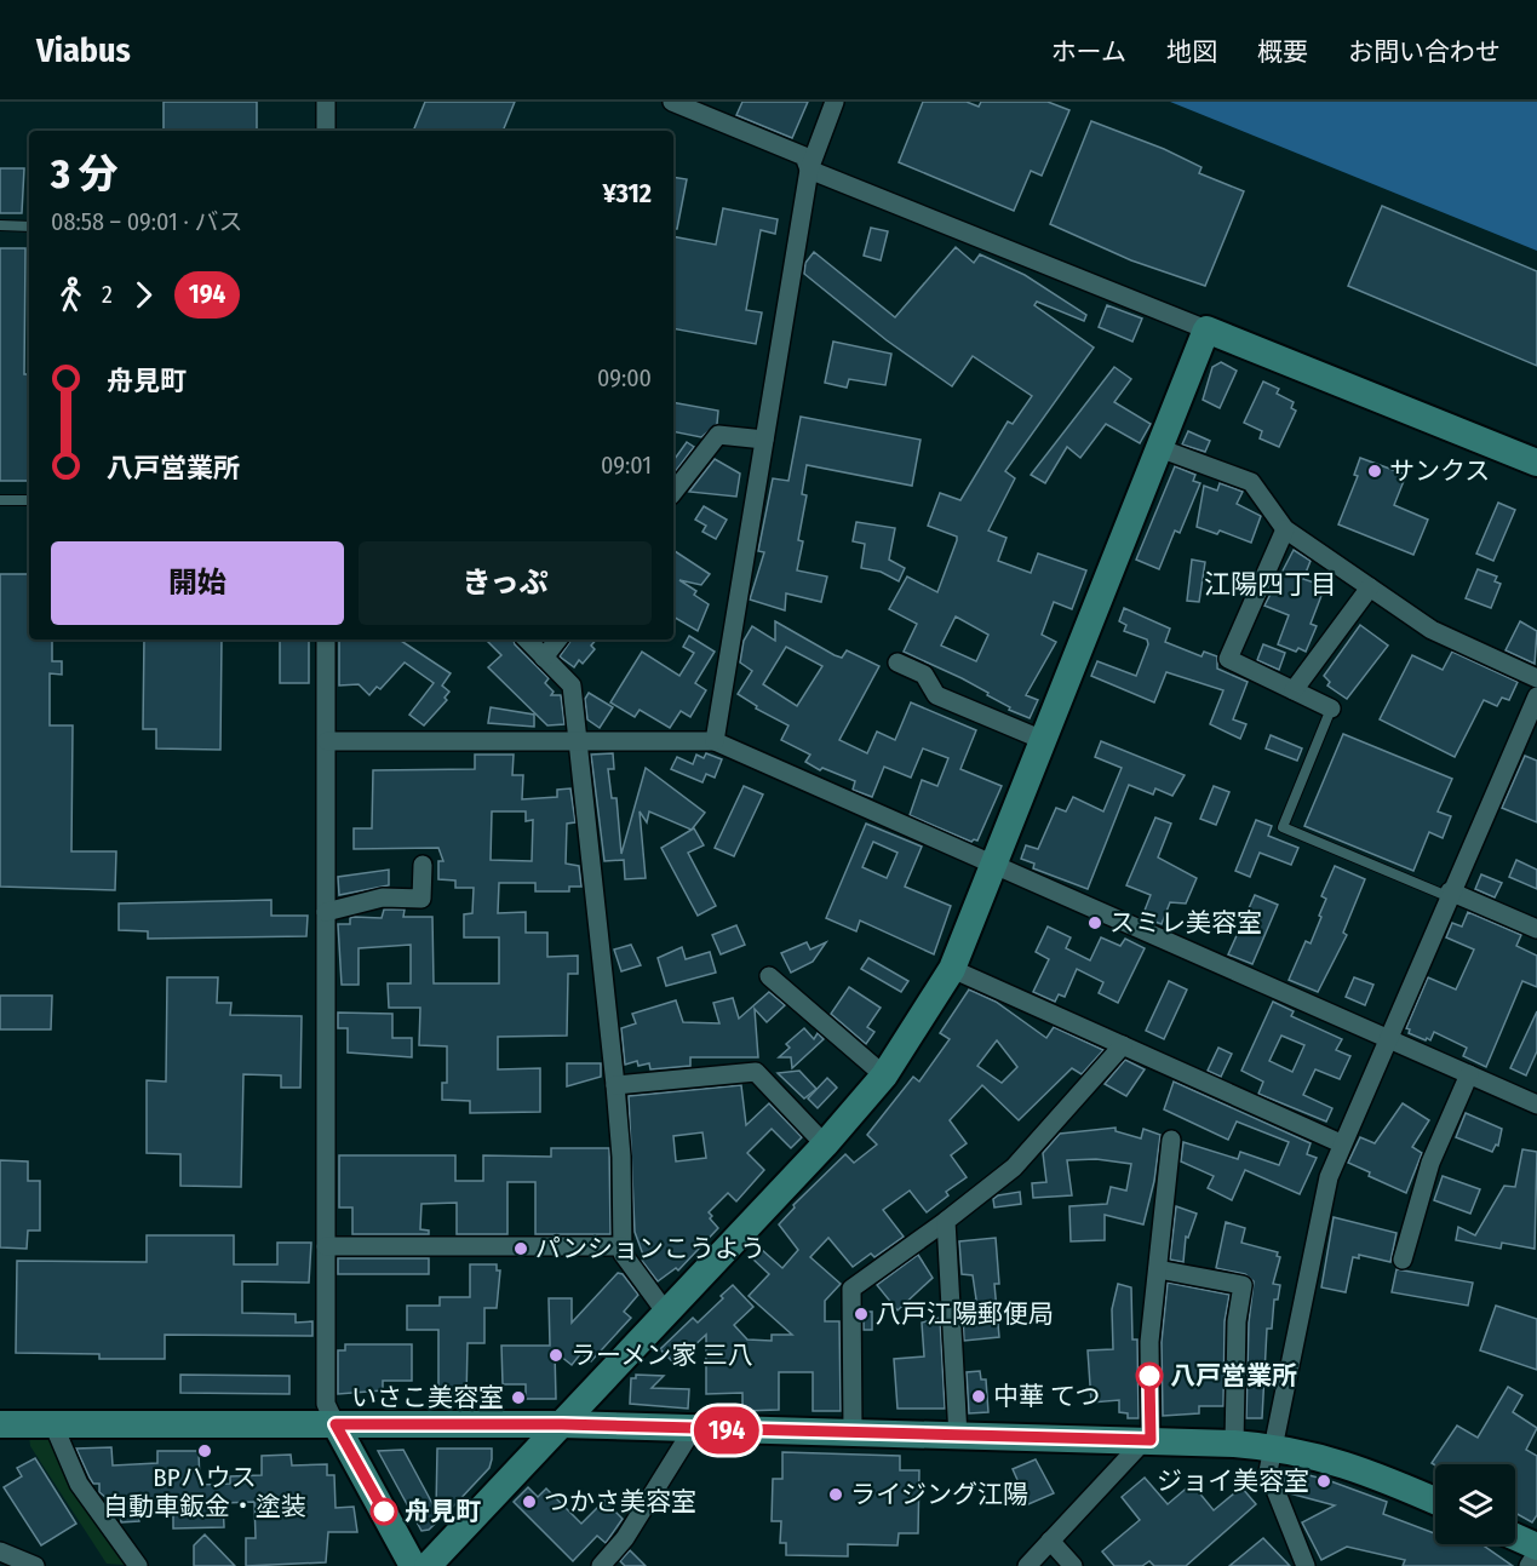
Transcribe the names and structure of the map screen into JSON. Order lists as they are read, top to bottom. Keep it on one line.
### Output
{"districts":["江陽四丁目"],"places":["サンクス","スミレ美容室","パンションこうよう","八戸江陽郵便局","ラーメン家 三八","八戸営業所","中華 てつ","いさこ美容室","BPハウス 自動車鈑金・塗装","ジョイ美容室","ライジング江陽","つかさ美容室","舟見町"],"lines":["bus line 194"],"page":{"header":"Viabus","nav":["ホーム","地図","概要","お問い合わせ"],"on_map":"194","heading":["3 分","08:58 – 09:01 · バス","¥312"],"legs":["2","194"],"list":[{"name":"舟見町","value":"09:00"},{"name":"八戸営業所","value":"09:01"}],"buttons":["開始","きっぷ"]}}
